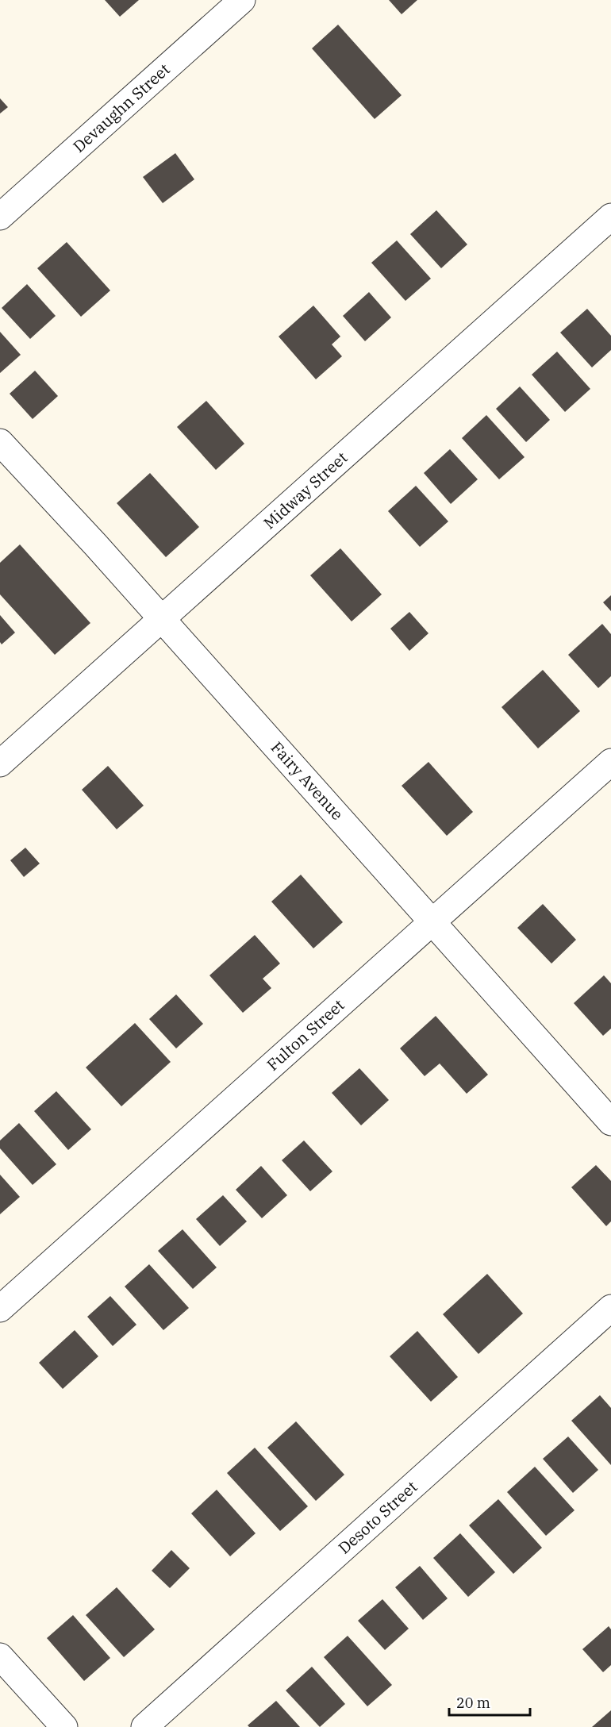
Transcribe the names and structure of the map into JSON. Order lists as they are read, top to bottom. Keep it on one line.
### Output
{"streets":{"street":["Devaughn Street","Midway Street","Fairy Avenue","Fulton Street","Desoto Street"]},"crossings":[["Midway Street","Fairy Avenue"],["Fairy Avenue","Fulton Street"]],"scale_bar":"20 m"}
